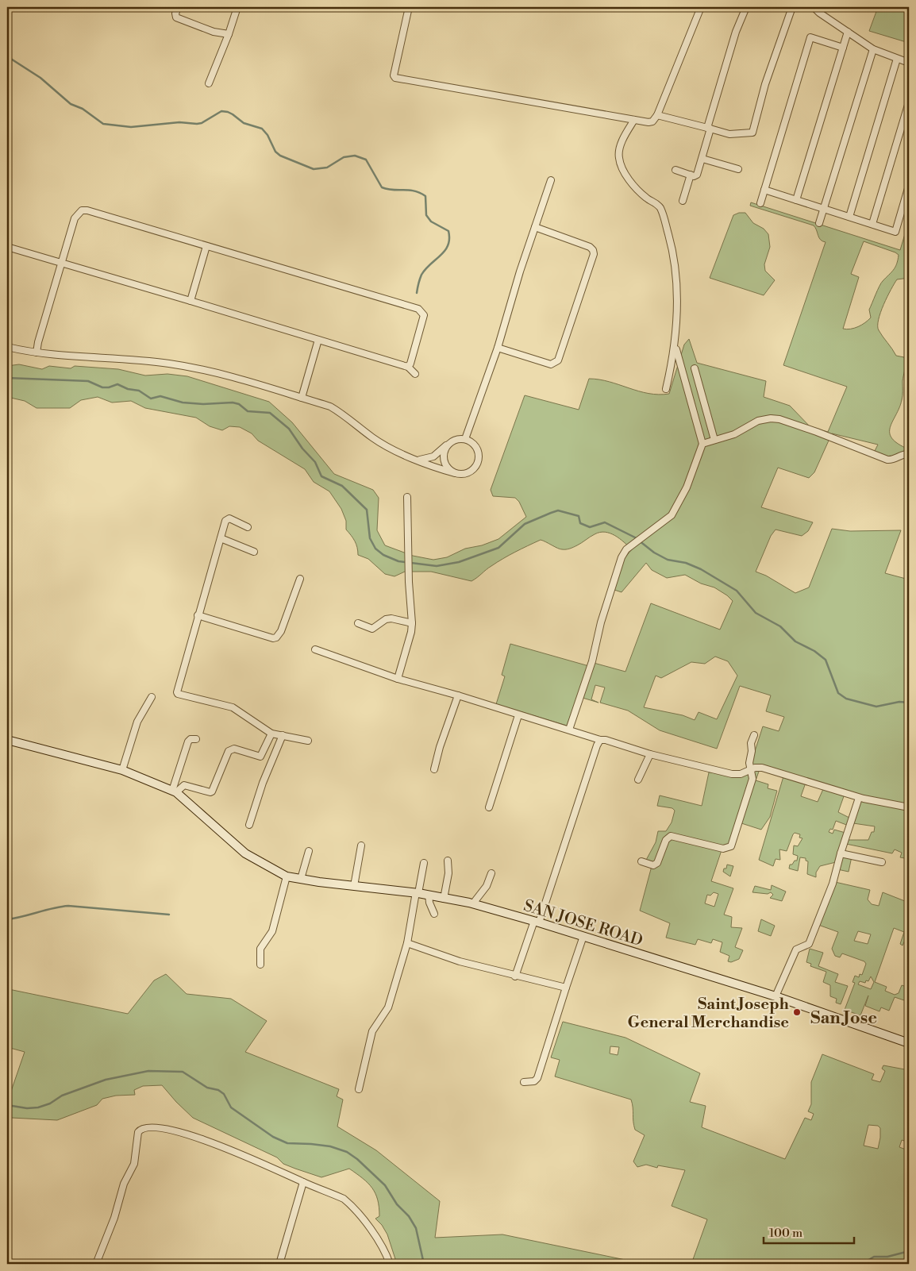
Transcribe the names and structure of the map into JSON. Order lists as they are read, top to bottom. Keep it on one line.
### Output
{"streets":{"street":["SAN JOSE ROAD"]},"districts":["San Jose"],"places":["Saint Joseph General Merchandise"],"scale_bar":"100 m"}
